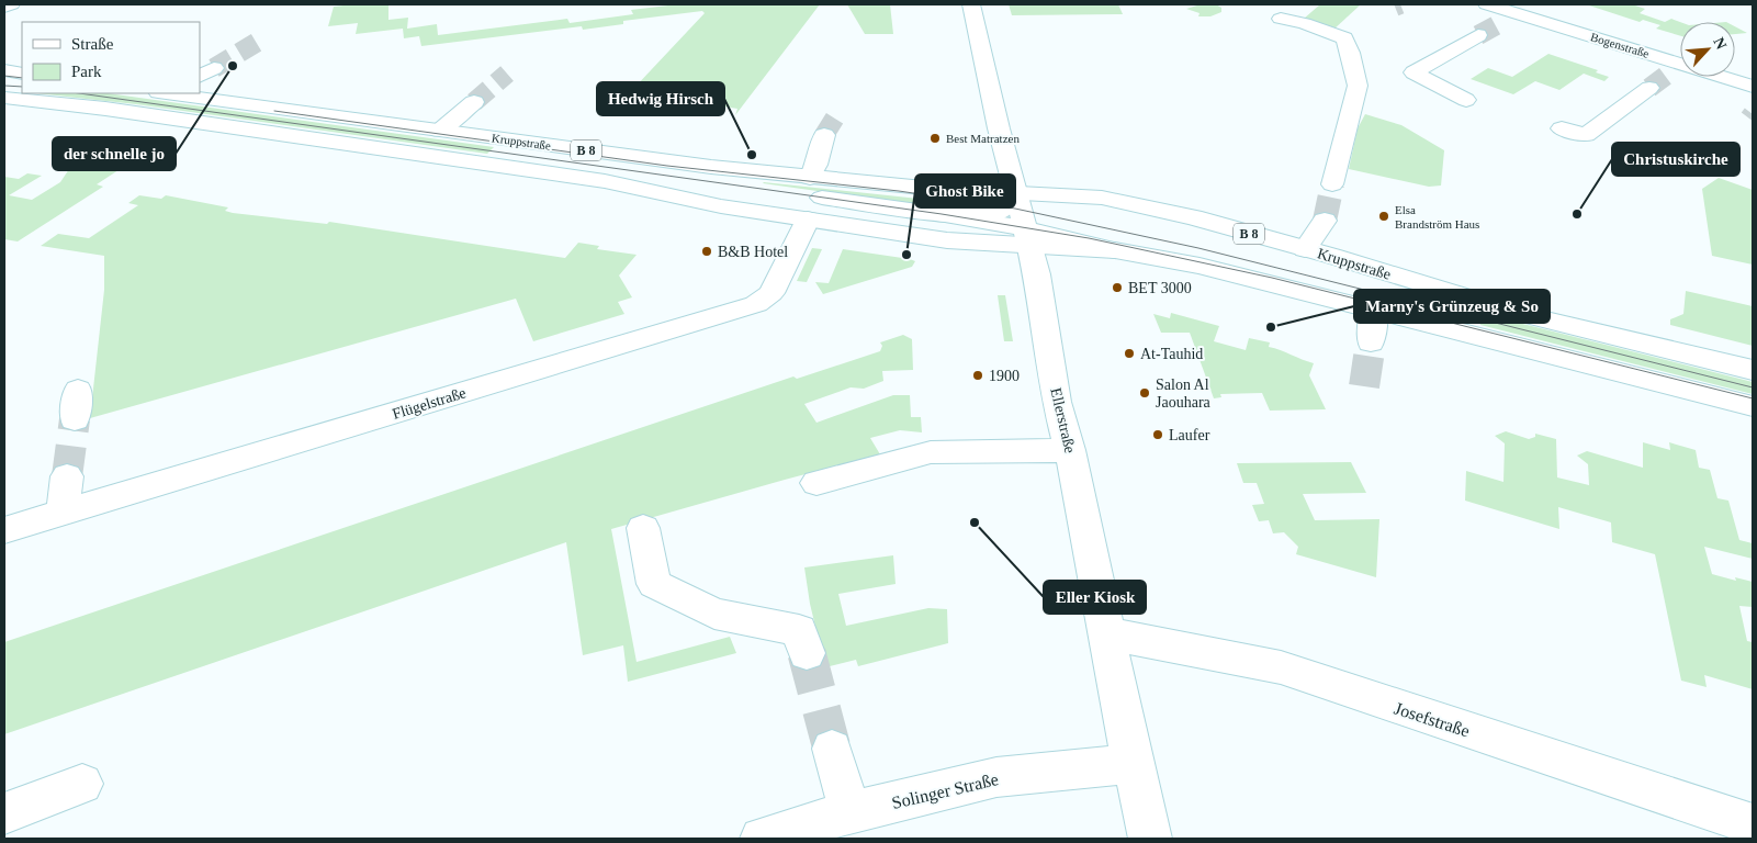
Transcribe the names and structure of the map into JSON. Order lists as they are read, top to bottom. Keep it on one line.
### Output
{"streets":{"main road":["Bogenstraße","Kruppstraße","B 8","Flügelstraße","Ellerstraße","Josefstraße","Solinger Straße"]},"crossings":[["Kruppstraße","Flügelstraße"],["Kruppstraße","Ellerstraße"],["Ellerstraße","Josefstraße"],["Ellerstraße","Solinger Straße"]],"places":["der schnelle jo","Best Matratzen","Hedwig Hirsch","Christuskirche","Elsa Brandström Haus","B&B Hotel","Ghost Bike","BET 3000","Marny's Grünzeug & So","At-Tauhid","1900","Salon Al Jaouhara","Laufer","Eller Kiosk"],"legend":["Straße","Park"],"north":"top right"}
